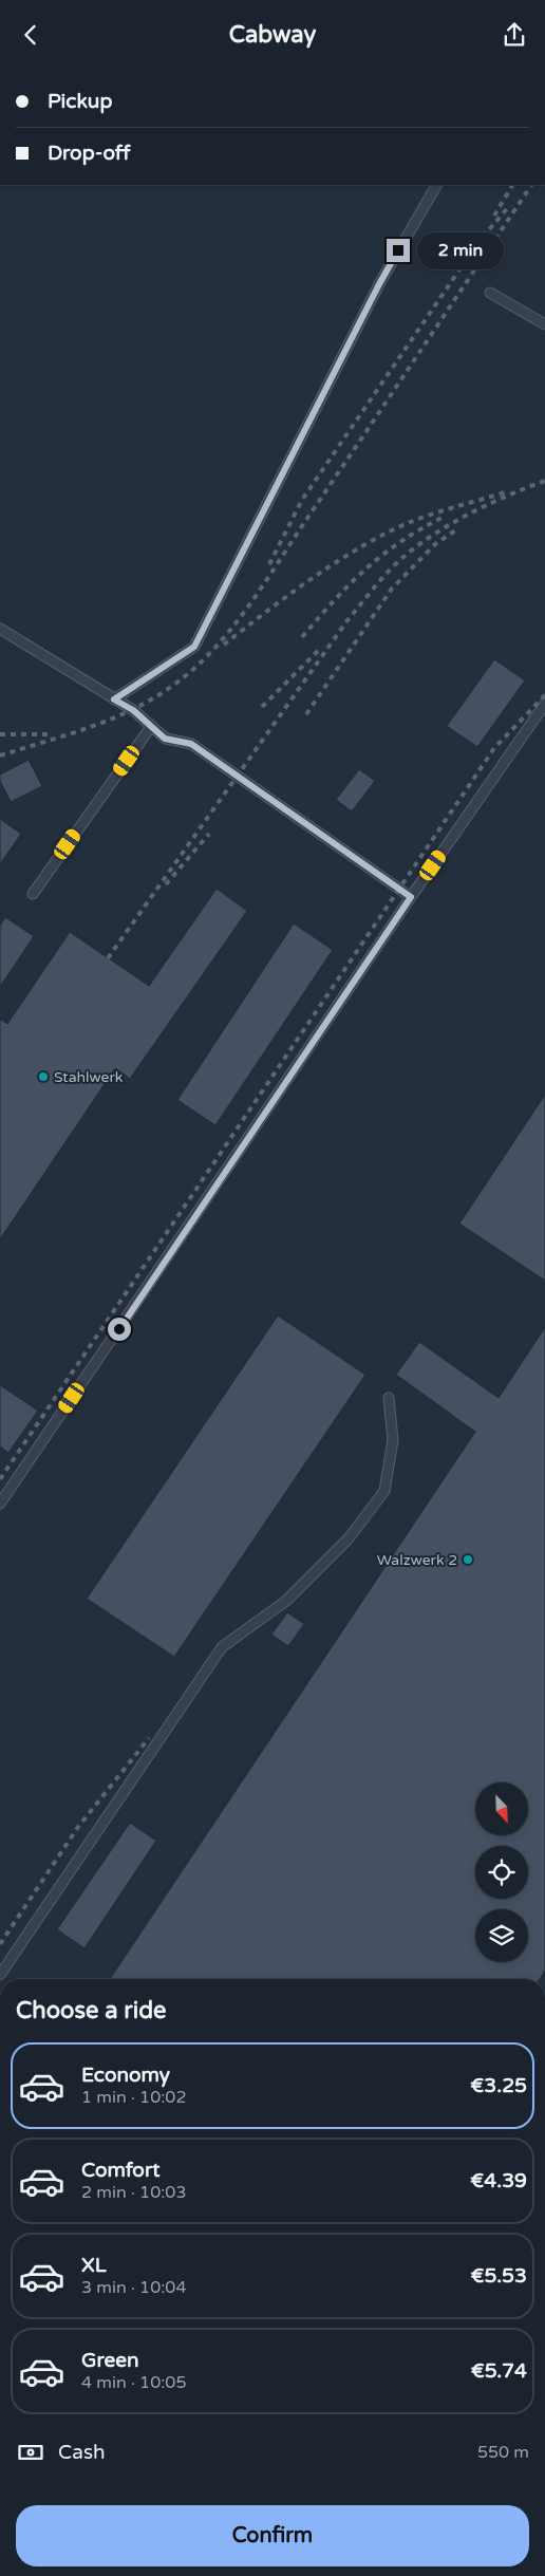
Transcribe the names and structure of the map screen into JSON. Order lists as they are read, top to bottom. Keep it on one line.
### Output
{"places":["Stahlwerk","Walzwerk 2"],"north":"bottom right","page":{"header":"Cabway","banner":["Pickup","Drop-off"],"bubble":"2 min","heading":"Choose a ride","list":[{"name":"Economy","note":"1 min · 10:02","value":"€3.25"},{"name":"Comfort","note":"2 min · 10:03","value":"€4.39"},{"name":"XL","note":"3 min · 10:04","value":"€5.53"},{"name":"Green","note":"4 min · 10:05","value":"€5.74"}],"pay":["Cash","550 m"],"buttons":"Confirm"}}
